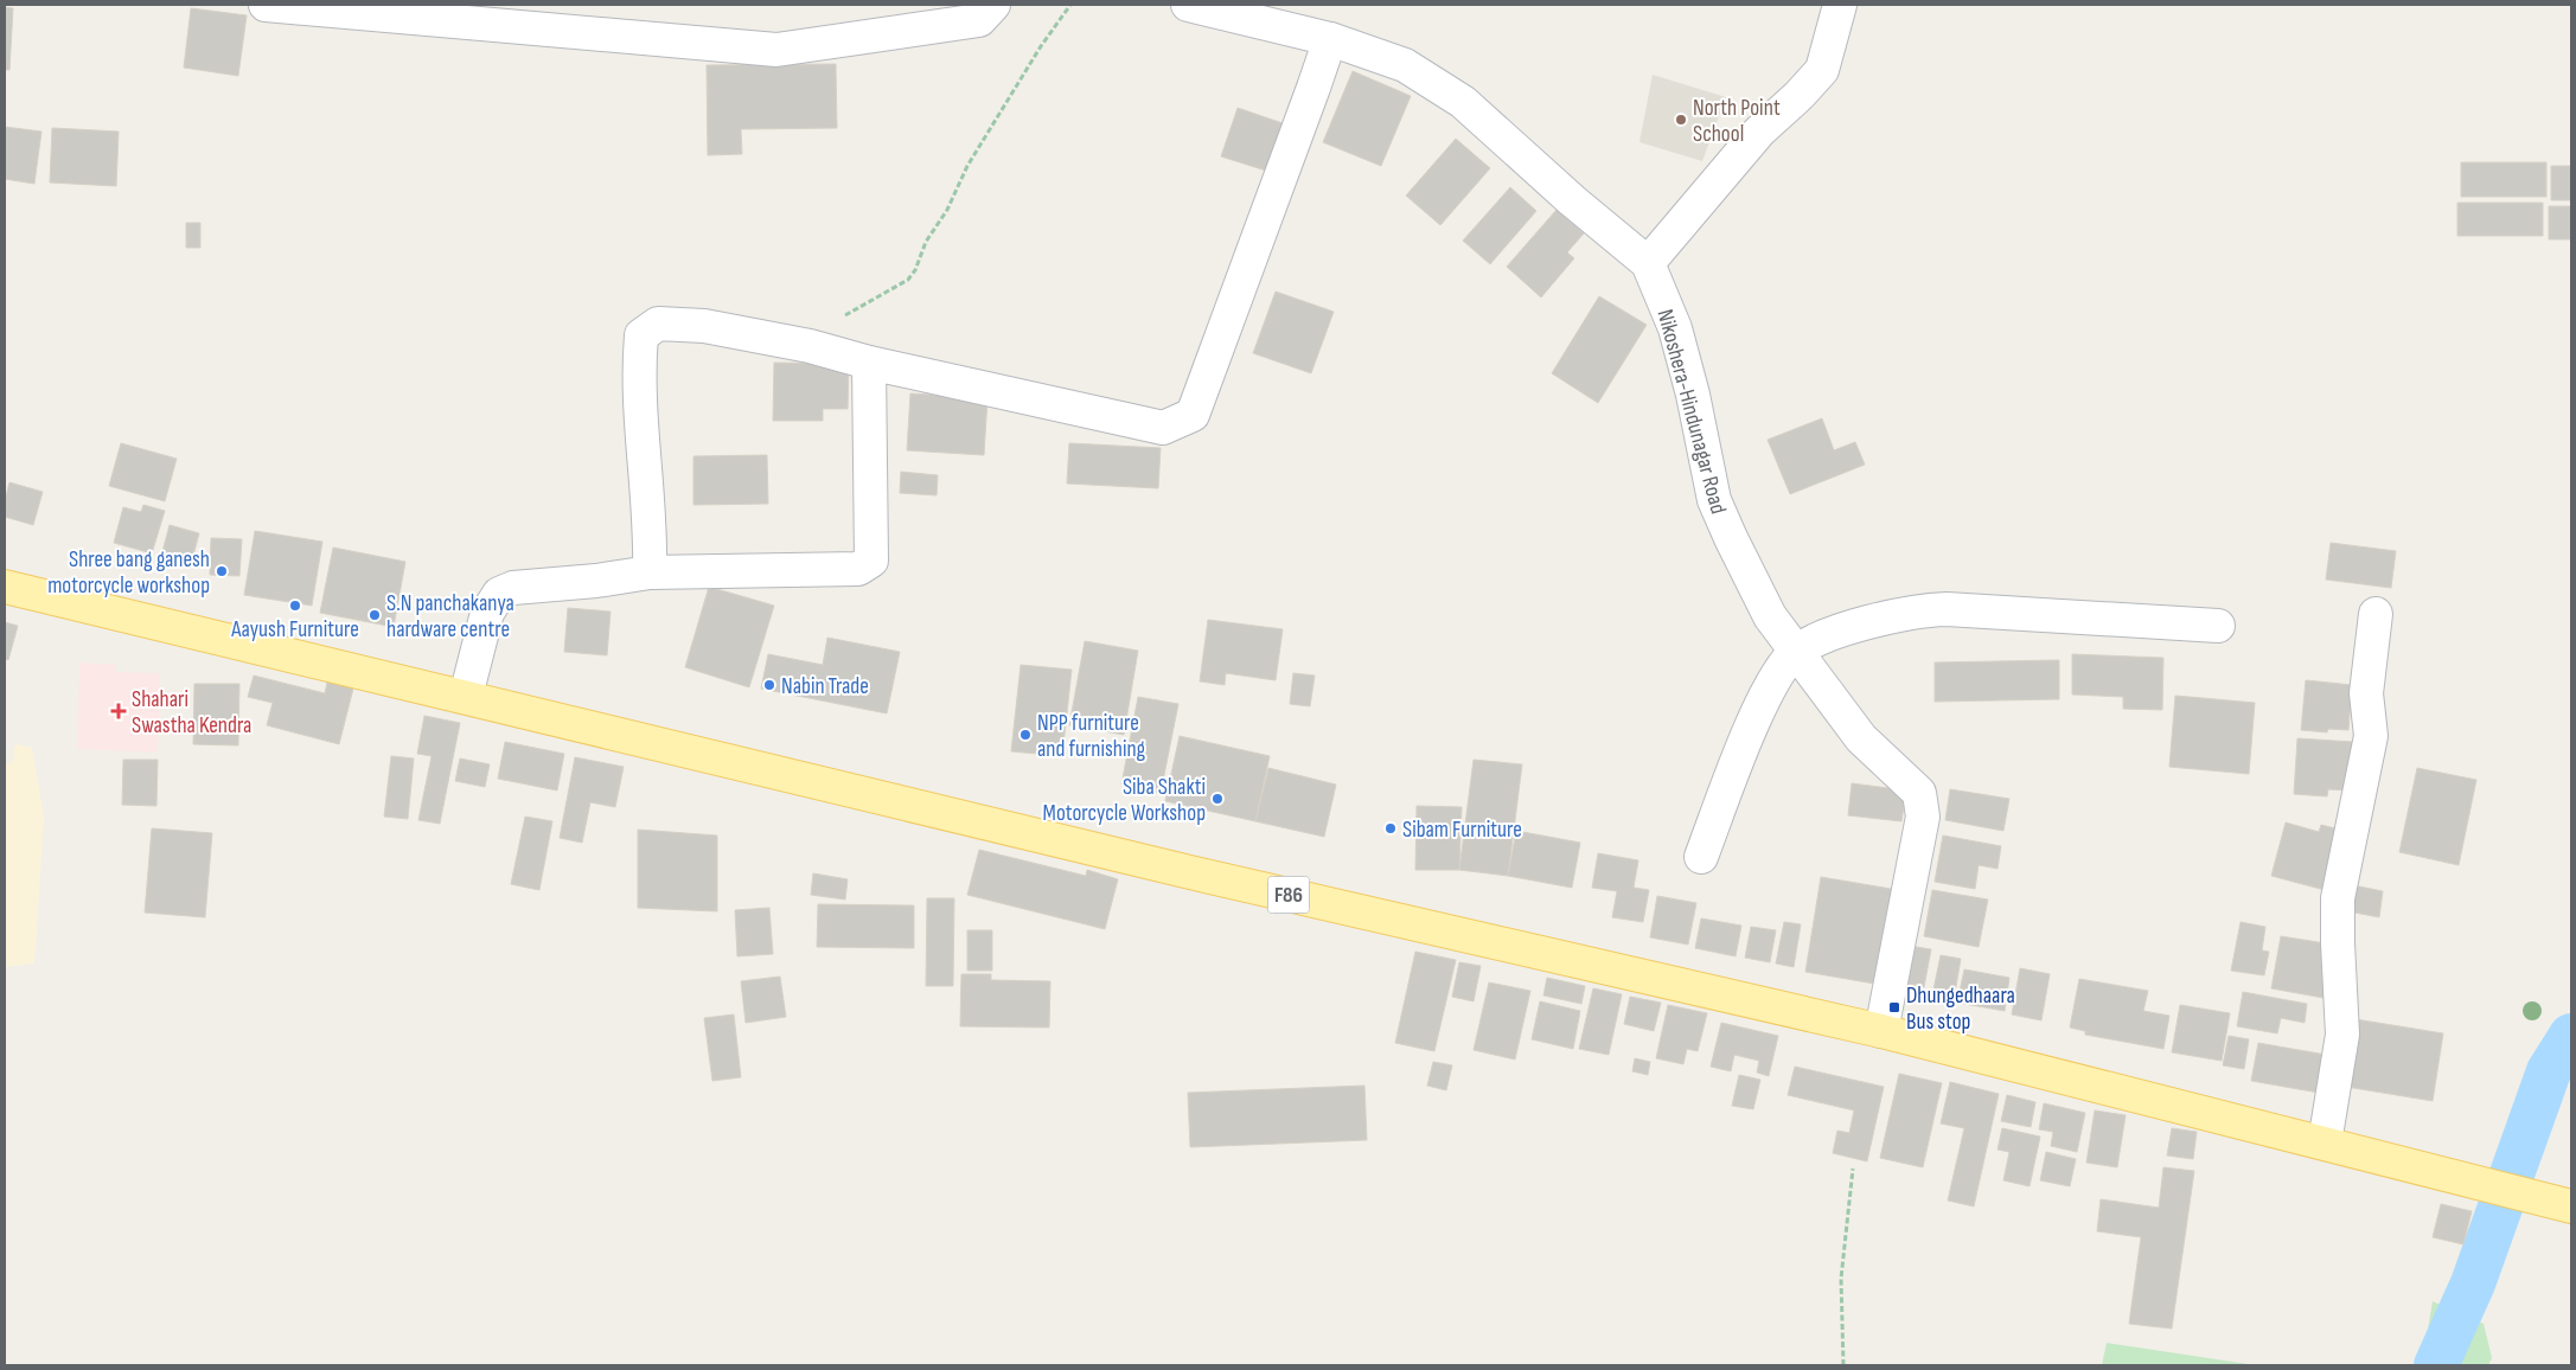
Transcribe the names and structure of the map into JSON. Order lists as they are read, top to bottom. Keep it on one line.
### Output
{"streets":{"main road":["F86"],"street":["Nikoshera-Hindunagar Road"]},"crossings":[["Nikoshera-Hindunagar Road","F86"]],"places":{"other":["North Point School","Shree bang ganesh motorcycle workshop","Aayush Furniture","S.N panchakanya hardware centre","Nabin Trade","NPP furniture and furnishing","Siba Shakti Motorcycle Workshop","Sibam Furniture"],"health":["Shahari Swastha Kendra"],"transit":["Dhungedhaara Bus stop"]}}
